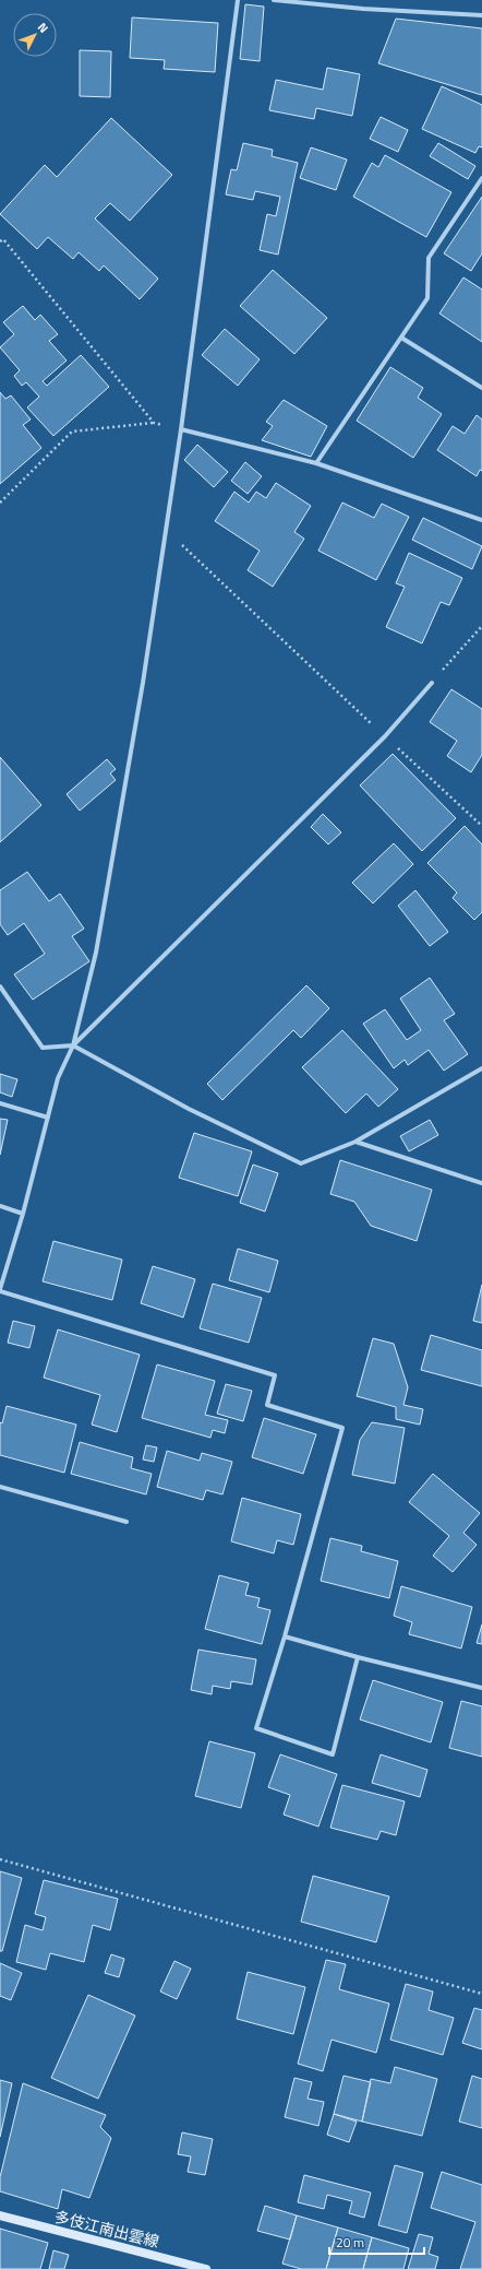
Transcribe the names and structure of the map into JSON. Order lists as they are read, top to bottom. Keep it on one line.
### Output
{"streets":{"main road":["多伎江南出雲線"]},"scale_bar":"20 m","north":"top right"}
